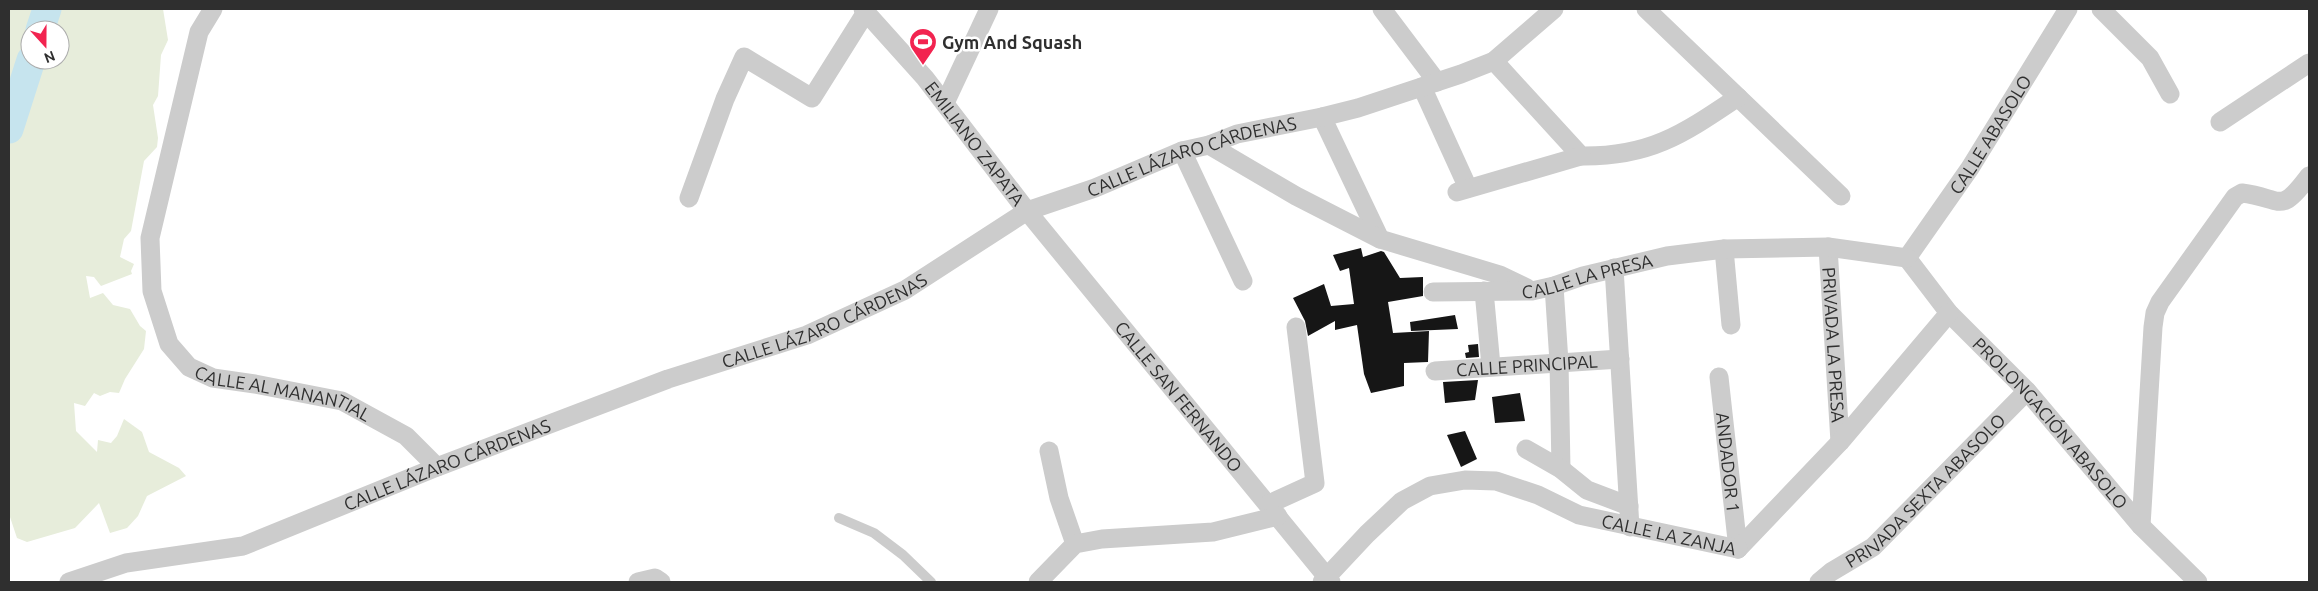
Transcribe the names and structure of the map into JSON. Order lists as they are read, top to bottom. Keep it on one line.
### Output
{"streets":{"street":["CALLE ABASOLO","EMILIANO ZAPATA","CALLE LÁZARO CÁRDENAS","CALLE LA PRESA","PRIVADA LA PRESA","CALLE PRINCIPAL","CALLE AL MANANTIAL","CALLE SAN FERNANDO","PROLONGACIÓN ABASOLO","ANDADOR 1","PRIVADA SEXTA ABASOLO","CALLE LA ZANJA"]},"crossings":[["CALLE ABASOLO","CALLE LA PRESA"],["CALLE ABASOLO","PROLONGACIÓN ABASOLO"],["EMILIANO ZAPATA","CALLE LÁZARO CÁRDENAS"],["EMILIANO ZAPATA","CALLE SAN FERNANDO"],["CALLE LÁZARO CÁRDENAS","CALLE LA PRESA"],["CALLE LÁZARO CÁRDENAS","CALLE AL MANANTIAL"],["CALLE LÁZARO CÁRDENAS","CALLE SAN FERNANDO"],["CALLE LA PRESA","PRIVADA LA PRESA"],["CALLE LA PRESA","PROLONGACIÓN ABASOLO"],["PRIVADA LA PRESA","CALLE LA ZANJA"],["CALLE SAN FERNANDO","CALLE LA ZANJA"],["PROLONGACIÓN ABASOLO","PRIVADA SEXTA ABASOLO"],["PROLONGACIÓN ABASOLO","CALLE LA ZANJA"],["ANDADOR 1","CALLE LA ZANJA"]],"places":{"sports":["Gym And Squash"]},"north":"bottom"}
